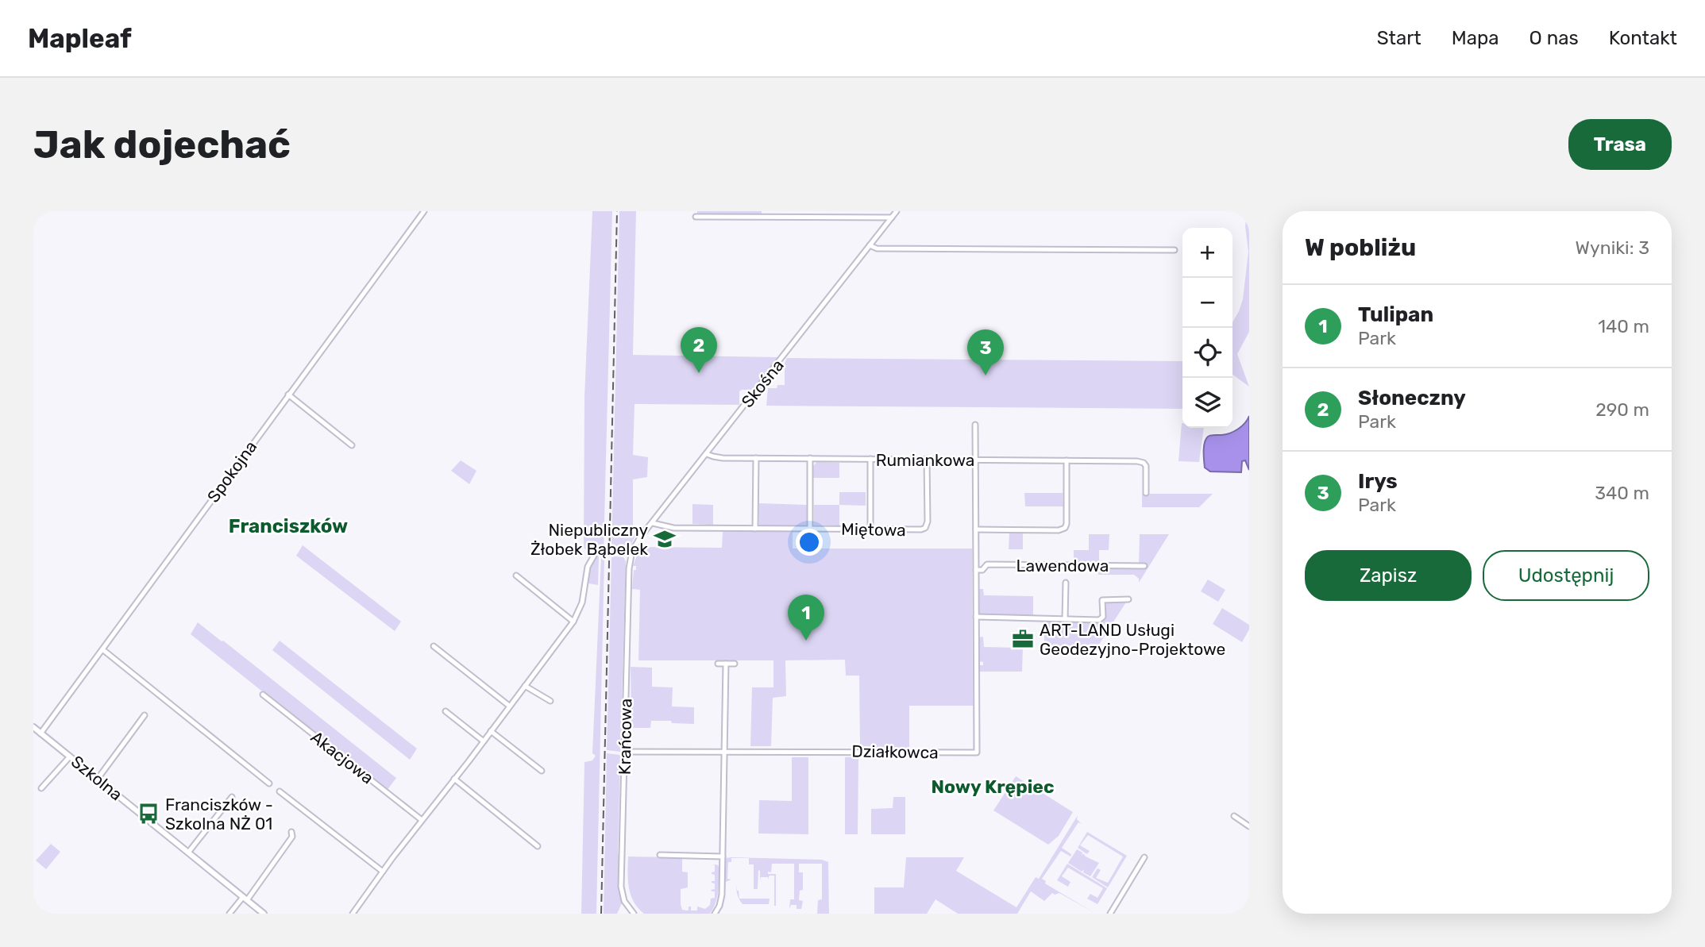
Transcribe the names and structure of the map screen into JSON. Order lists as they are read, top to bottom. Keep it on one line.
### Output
{"streets":{"street":["Skośna","Rumiankowa","Spokojna","Miętowa","Lawendowa","Krańcowa","Działkowca","Akacjowa","Szkolna"]},"crossings":[["Skośna","Rumiankowa"],["Skośna","Miętowa"],["Skośna","Krańcowa"],["Rumiankowa","Miętowa"],["Spokojna","Szkolna"],["Lawendowa","Działkowca"],["Krańcowa","Działkowca"]],"districts":["Franciszków","Nowy Krępiec"],"places":{"school or university":["Niepubliczny Żłobek Bąbelek"],"office":["ART-LAND Usługi Geodezyjno-Projektowe"],"bus stop":["Franciszków - Szkolna NŻ 01"]},"page":{"header":"Mapleaf","nav":["Start","Mapa","O nas","Kontakt"],"buttons":["Trasa",["Zapisz","Udostępnij"]],"title":"Jak dojechać","heading":["W pobliżu","Wyniki: 3"],"map_buttons":["+","−"],"list":[{"mark":"1","name":"Tulipan","note":"Park","value":"140 m"},{"mark":"2","name":"Słoneczny","note":"Park","value":"290 m"},{"mark":"3","name":"Irys","note":"Park","value":"340 m"}],"pins":["2","3","1"]}}
